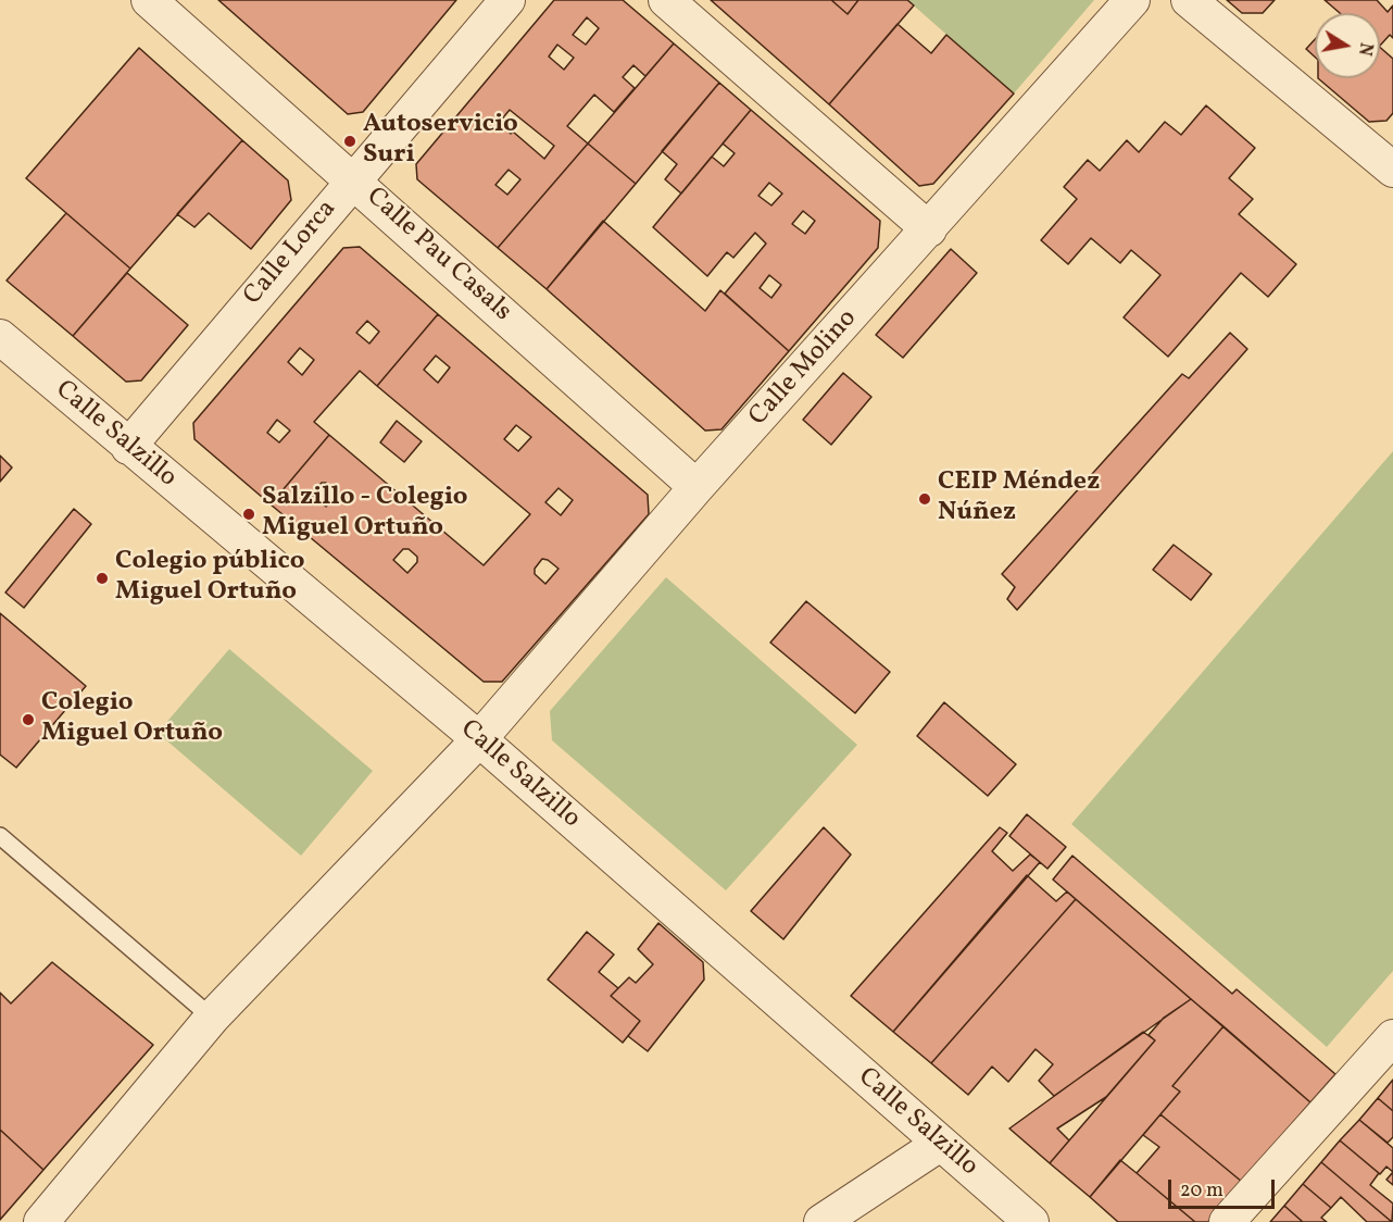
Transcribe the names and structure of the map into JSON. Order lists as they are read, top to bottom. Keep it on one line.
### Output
{"streets":{"street":["Calle Lorca","Calle Pau Casals","Calle Molino","Calle Salzillo"]},"crossings":[["Calle Lorca","Calle Pau Casals"],["Calle Lorca","Calle Salzillo"],["Calle Pau Casals","Calle Molino"],["Calle Molino","Calle Salzillo"]],"places":["Autoservicio Suri","CEIP Méndez Núñez","Salzillo - Colegio Miguel Ortuño","Colegio público Miguel Ortuño","Colegio Miguel Ortuño"],"scale_bar":"20 m","north":"right"}
